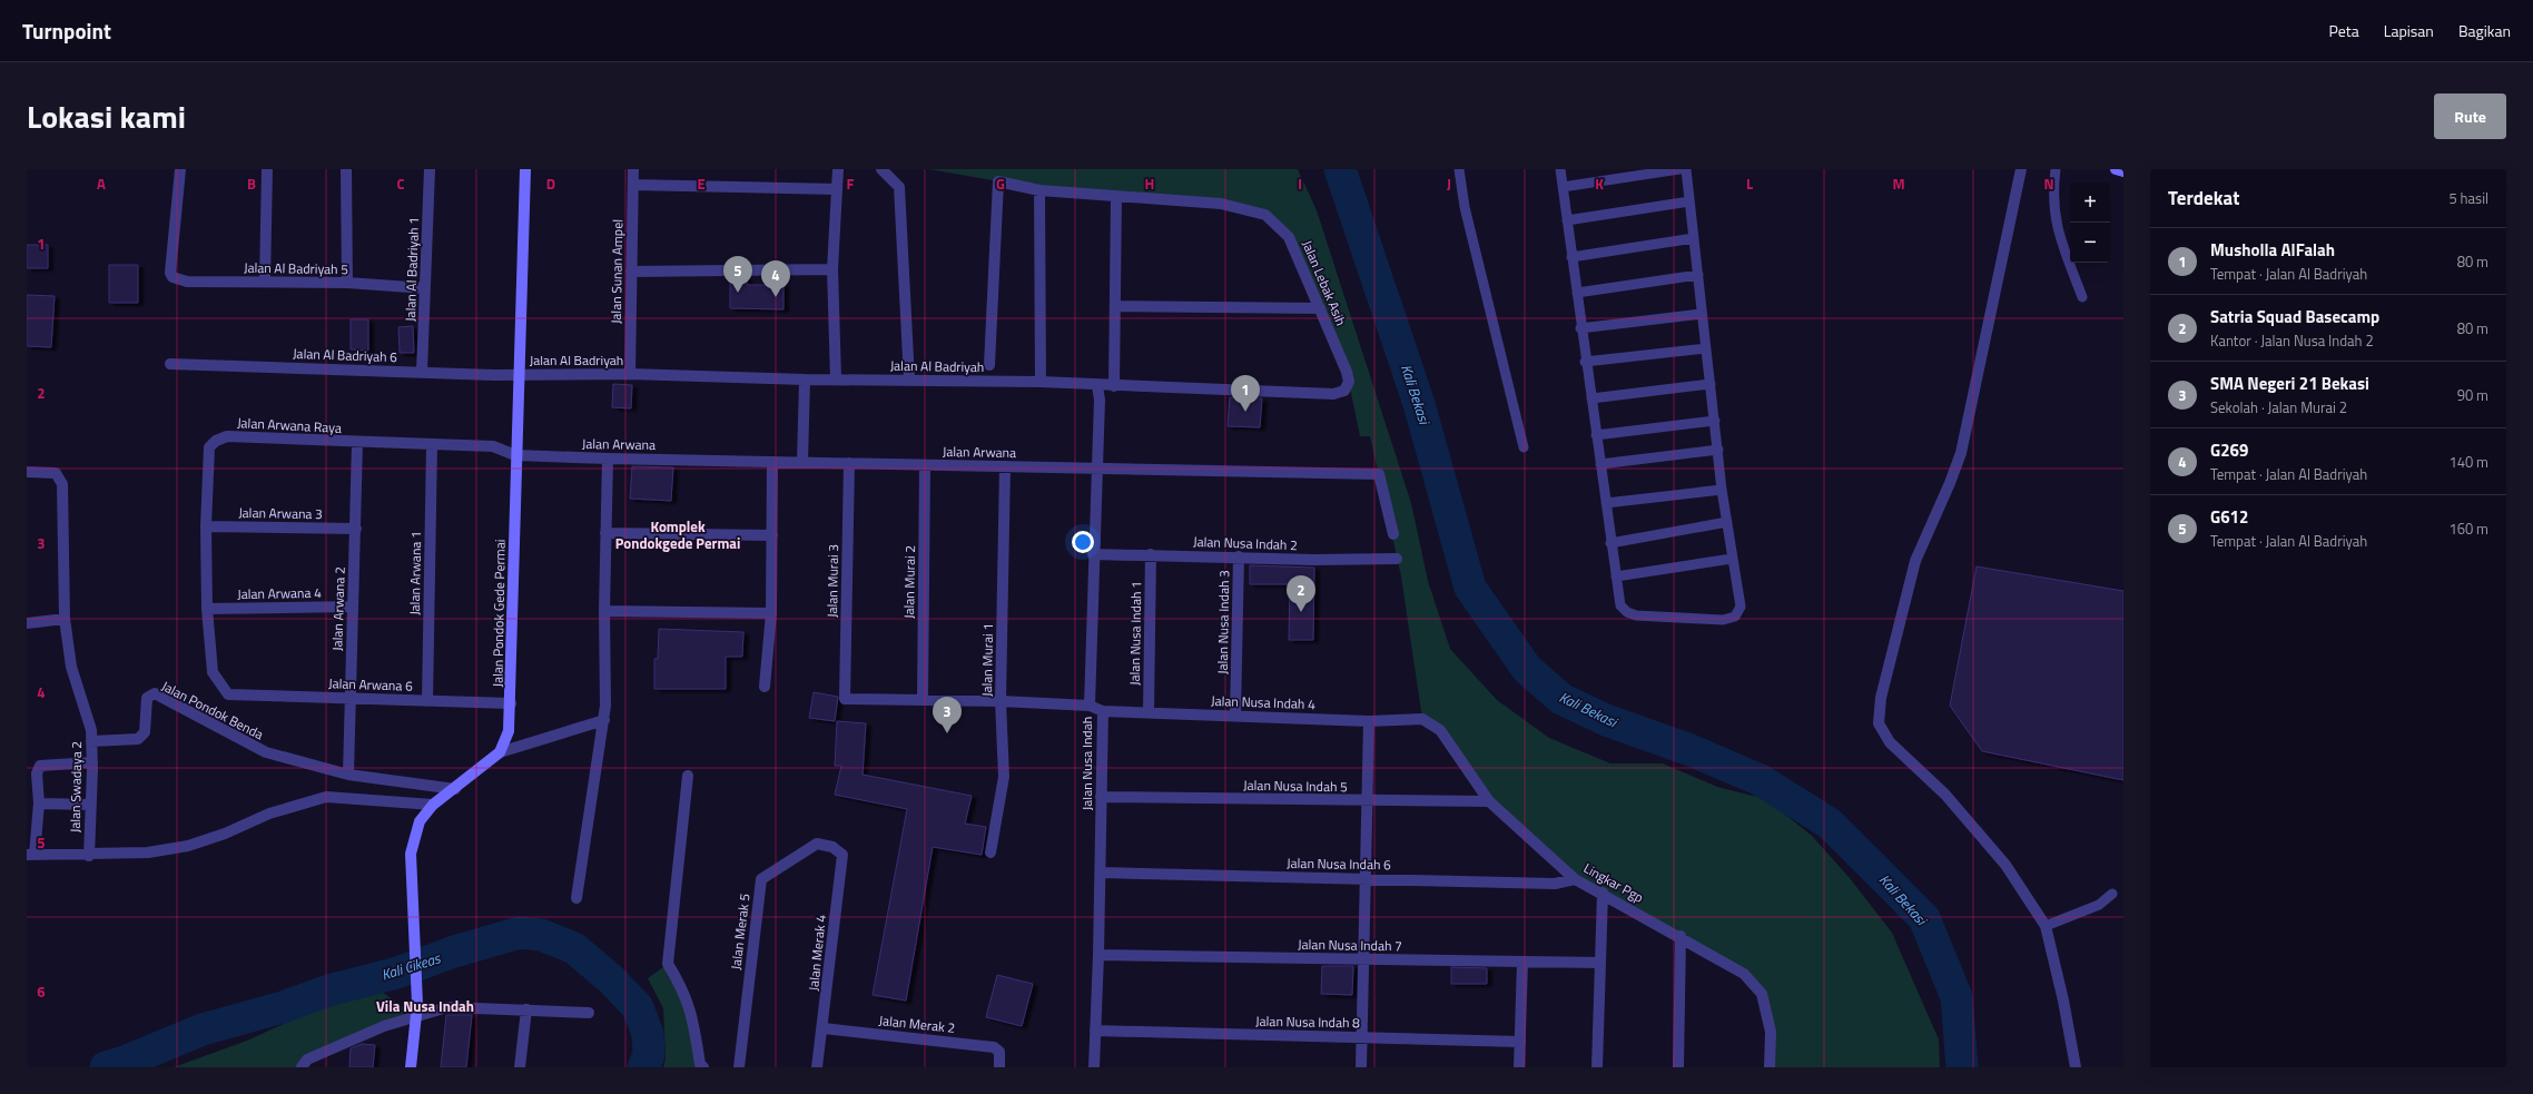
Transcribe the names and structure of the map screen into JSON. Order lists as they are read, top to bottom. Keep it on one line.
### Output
{"streets":{"street":["Jalan Al Badriyah 5","Jalan Al Badriyah 1","Jalan Sunan Ampel","Jalan Lebak Asih","Jalan Al Badriyah 6","Jalan Al Badriyah","Jalan Arwana Raya","Jalan Arwana","Jalan Arwana 3","Jalan Nusa Indah 2","Jalan Arwana 1","Jalan Murai 3","Jalan Murai 2","Jalan Arwana 4","Jalan Arwana 2","Jalan Pondok Gede Permai","Jalan Nusa Indah 3","Jalan Nusa Indah 1","Jalan Murai 1","Jalan Arwana 6","Jalan Nusa Indah 4","Jalan Pondok Benda","Jalan Nusa Indah","Jalan Nusa Indah 5","Jalan Swadaya 2","Jalan Nusa Indah 6","Lingkar Pgp","Jalan Merak 5","Jalan Nusa Indah 7","Jalan Merak 4","Jalan Nusa Indah 8","Jalan Merak 2"]},"crossings":[["Jalan Al Badriyah 5","Jalan Al Badriyah 1"],["Jalan Al Badriyah 1","Jalan Al Badriyah 6"],["Jalan Sunan Ampel","Jalan Al Badriyah"],["Jalan Lebak Asih","Jalan Al Badriyah"],["Jalan Al Badriyah 6","Jalan Al Badriyah"],["Jalan Al Badriyah 6","Jalan Pondok Gede Permai"],["Jalan Al Badriyah","Jalan Pondok Gede Permai"],["Jalan Al Badriyah","Jalan Nusa Indah"],["Jalan Arwana Raya","Jalan Arwana"],["Jalan Arwana Raya","Jalan Arwana 3"],["Jalan Arwana Raya","Jalan Arwana 1"],["Jalan Arwana Raya","Jalan Arwana 4"],["Jalan Arwana Raya","Jalan Arwana 2"],["Jalan Arwana Raya","Jalan Pondok Gede Permai"],["Jalan Arwana Raya","Jalan Arwana 6"],["Jalan Arwana","Jalan Murai 3"],["Jalan Arwana","Jalan Murai 2"],["Jalan Arwana","Jalan Pondok Gede Permai"],["Jalan Arwana","Jalan Murai 1"],["Jalan Arwana","Jalan Nusa Indah"],["Jalan Arwana 3","Jalan Arwana 2"],["Jalan Nusa Indah 2","Jalan Nusa Indah 3"],["Jalan Nusa Indah 2","Jalan Nusa Indah 1"],["Jalan Nusa Indah 2","Jalan Nusa Indah"],["Jalan Arwana 1","Jalan Arwana 6"],["Jalan Murai 3","Jalan Murai 2"],["Jalan Arwana 4","Jalan Arwana 2"],["Jalan Arwana 2","Jalan Arwana 6"],["Jalan Arwana 2","Jalan Pondok Benda"],["Jalan Pondok Gede Permai","Jalan Arwana 6"],["Jalan Nusa Indah 3","Jalan Nusa Indah 4"],["Jalan Nusa Indah 1","Jalan Nusa Indah 4"],["Jalan Nusa Indah 4","Jalan Nusa Indah"],["Jalan Nusa Indah 4","Lingkar Pgp"],["Jalan Pondok Benda","Jalan Swadaya 2"],["Jalan Nusa Indah","Jalan Nusa Indah 5"],["Jalan Nusa Indah","Jalan Nusa Indah 6"],["Jalan Nusa Indah","Jalan Nusa Indah 7"],["Jalan Nusa Indah","Jalan Nusa Indah 8"],["Jalan Nusa Indah 5","Lingkar Pgp"],["Jalan Nusa Indah 6","Lingkar Pgp"],["Jalan Merak 5","Jalan Merak 4"],["Jalan Merak 4","Jalan Merak 2"]],"districts":["Komplek Pondokgede Permai","Vila Nusa Indah"],"water":["Kali Bekasi","Kali Cikeas"],"page":{"header":"Turnpoint","nav":["Peta","Lapisan","Bagikan"],"title":"Lokasi kami","buttons":"Rute","heading":["Terdekat","5 hasil"],"map_buttons":["+","−"],"list":[{"mark":"1","name":"Musholla AlFalah","note":"Tempat · Jalan Al Badriyah","value":"80 m"},{"mark":"2","name":"Satria Squad Basecamp","note":"Kantor · Jalan Nusa Indah 2","value":"80 m"},{"mark":"3","name":"SMA Negeri 21 Bekasi","note":"Sekolah · Jalan Murai 2","value":"90 m"},{"mark":"4","name":"G269","note":"Tempat · Jalan Al Badriyah","value":"140 m"},{"mark":"5","name":"G612","note":"Tempat · Jalan Al Badriyah","value":"160 m"}],"pins":["5","4","1","2","3"]},"grid":{"columns":["A","B","C","D","E","F","G","H","I","J","K","L","M","N"],"rows":["1","2","3","4","5","6"]}}
